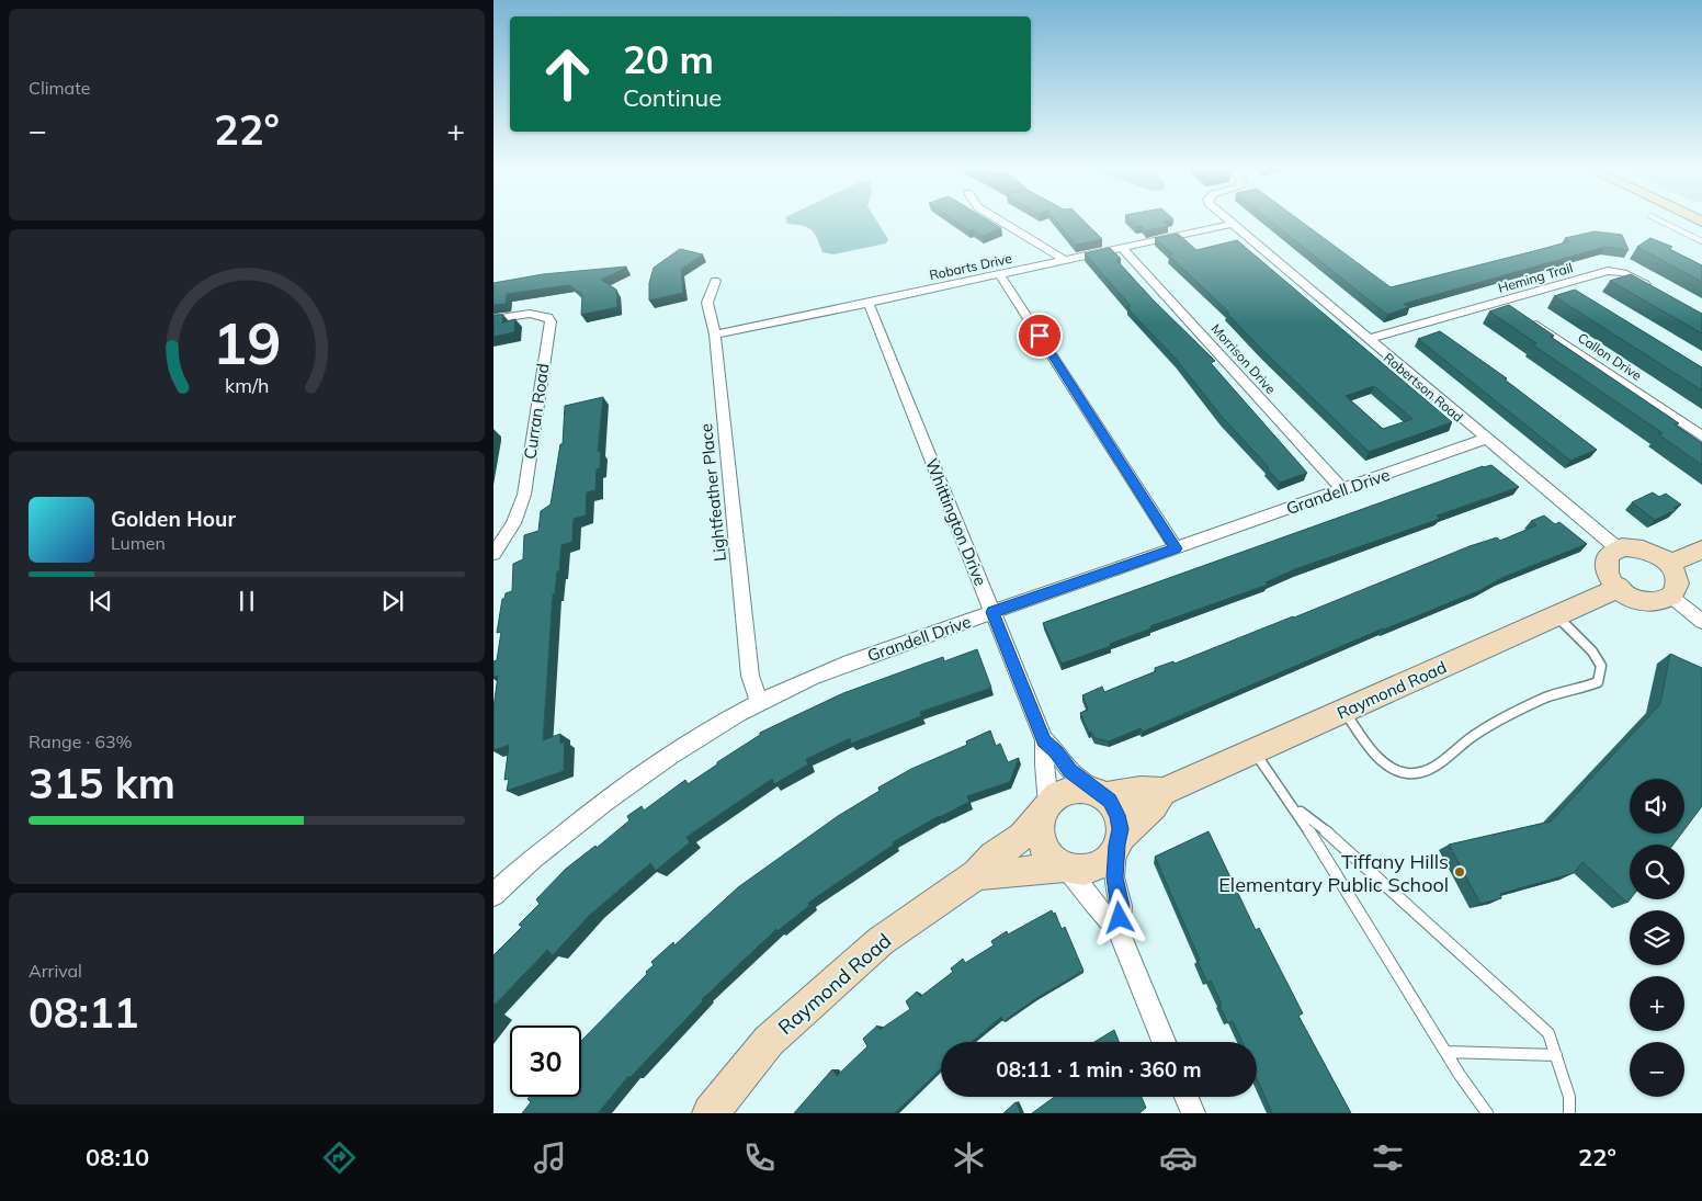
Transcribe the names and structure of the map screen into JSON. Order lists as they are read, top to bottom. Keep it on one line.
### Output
{"streets":{"street":["Robarts Drive","Heming Trail","Callon Drive","Morrison Drive","Robertson Road","Curran Road","Grandell Drive","Lightfeather Place","Whittington Drive","Raymond Road"]},"crossings":[["Robarts Drive","Morrison Drive"],["Robarts Drive","Robertson Road"],["Robarts Drive","Lightfeather Place"],["Robarts Drive","Whittington Drive"],["Heming Trail","Callon Drive"],["Heming Trail","Robertson Road"],["Morrison Drive","Grandell Drive"],["Robertson Road","Grandell Drive"],["Grandell Drive","Lightfeather Place"],["Grandell Drive","Whittington Drive"],["Whittington Drive","Raymond Road"]],"places":["Tiffany Hills Elementary Public School"],"page":{"tile":["Climate",["Range · 63%","315 km"],["Arrival","08:11"]],"turn":["20 m","Continue"],"heat":["−","22°","+"],"song":["Golden Hour","Lumen"],"map_buttons":["+","−"],"limit":"30","trip":"08:11 · 1 min · 360 m","tabs":["08:10","22°"],"gauge":["19","km/h"]}}
